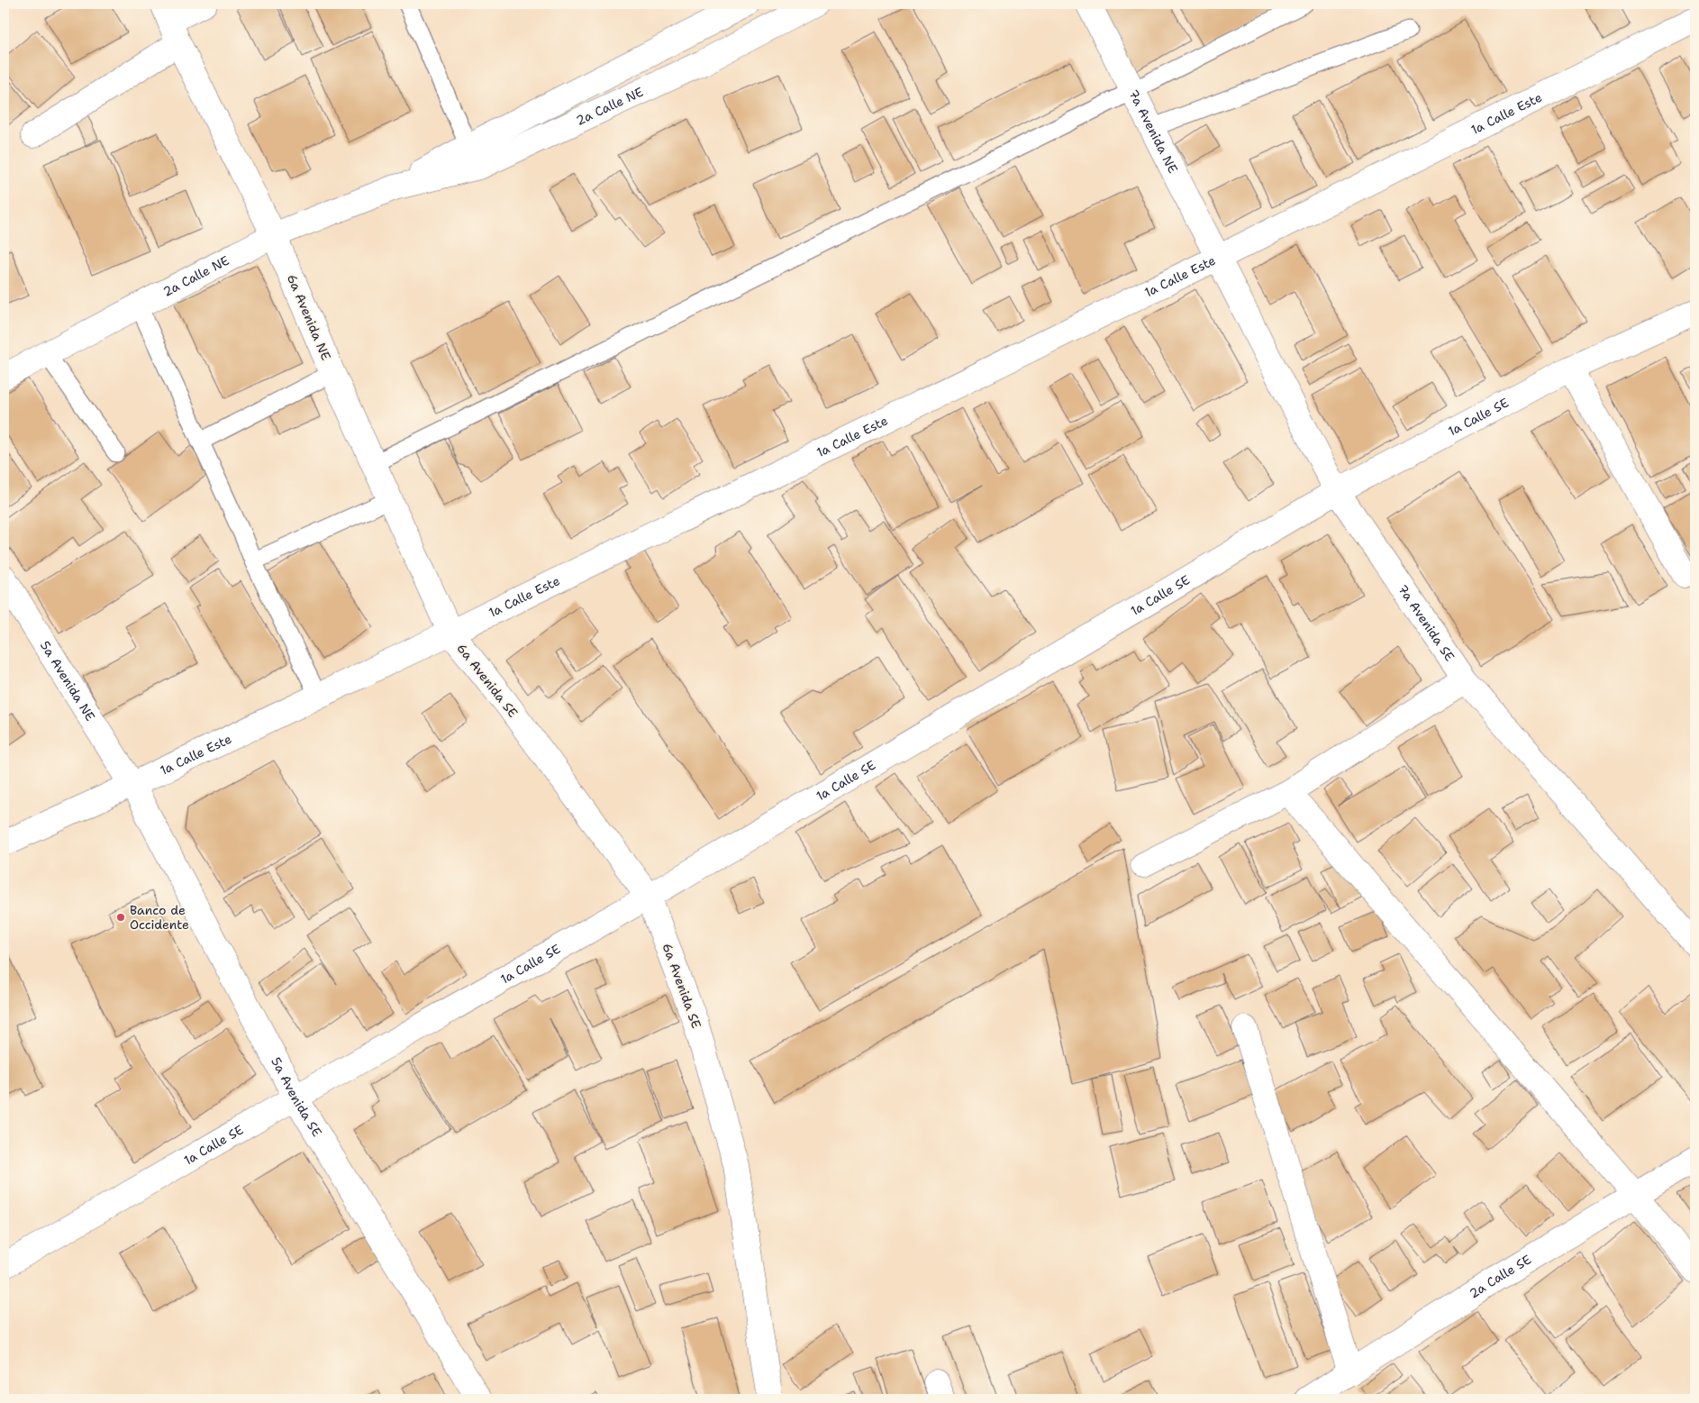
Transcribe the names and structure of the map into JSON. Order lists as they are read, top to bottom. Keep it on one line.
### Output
{"streets":{"street":["2a Calle NE","1a Calle Este","7a Avenida NE","6a Avenida NE","1a Calle SE","7a Avenida SE","6a Avenida SE","5a Avenida NE","5a Avenida SE","2a Calle SE"]},"crossings":[["2a Calle NE","6a Avenida NE"],["1a Calle Este","7a Avenida NE"],["1a Calle Este","6a Avenida NE"],["1a Calle Este","7a Avenida SE"],["1a Calle Este","6a Avenida SE"],["1a Calle Este","5a Avenida NE"],["1a Calle Este","5a Avenida SE"],["7a Avenida NE","7a Avenida SE"],["6a Avenida NE","6a Avenida SE"],["1a Calle SE","7a Avenida SE"],["1a Calle SE","6a Avenida SE"],["1a Calle SE","5a Avenida SE"],["5a Avenida NE","5a Avenida SE"]],"places":["Banco de Occidente"]}
